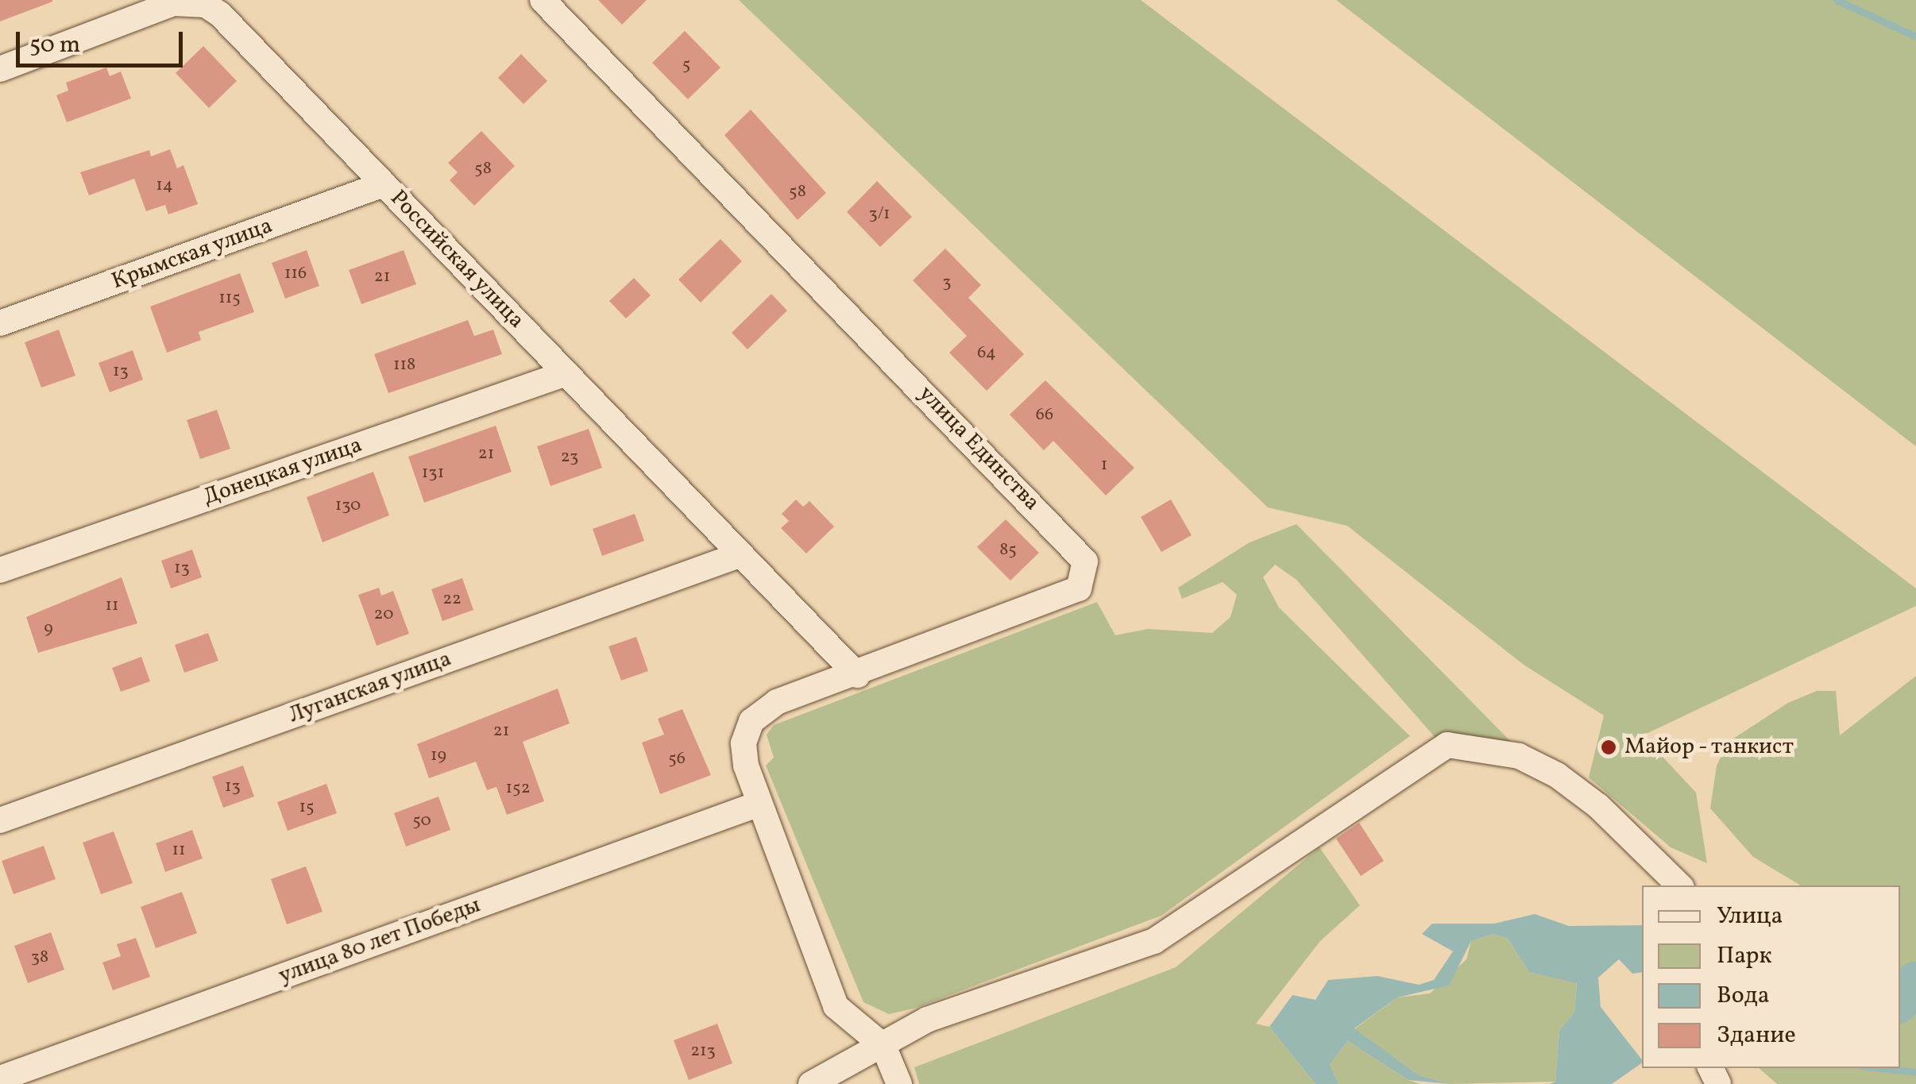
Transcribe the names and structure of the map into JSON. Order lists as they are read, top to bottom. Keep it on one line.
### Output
{"streets":{"street":["Крымская улица","Российская улица","улица Единства","Донецкая улица","Луганская улица","улица 80 лет Победы"]},"crossings":[["Крымская улица","Российская улица"],["Российская улица","улица Единства"],["Российская улица","Донецкая улица"],["Российская улица","Луганская улица"],["улица Единства","улица 80 лет Победы"]],"places":["Майор - танкист"],"house_numbers":["5","58","14","58","3/1","116","21","3","115","64","118","13","66","21","23","1","131","130","85","13","22","11","20","9","21","19","56","13","152","15","50","11","38","213"],"legend":["Улица","Парк","Вода","Здание"],"scale_bar":"50 m"}
